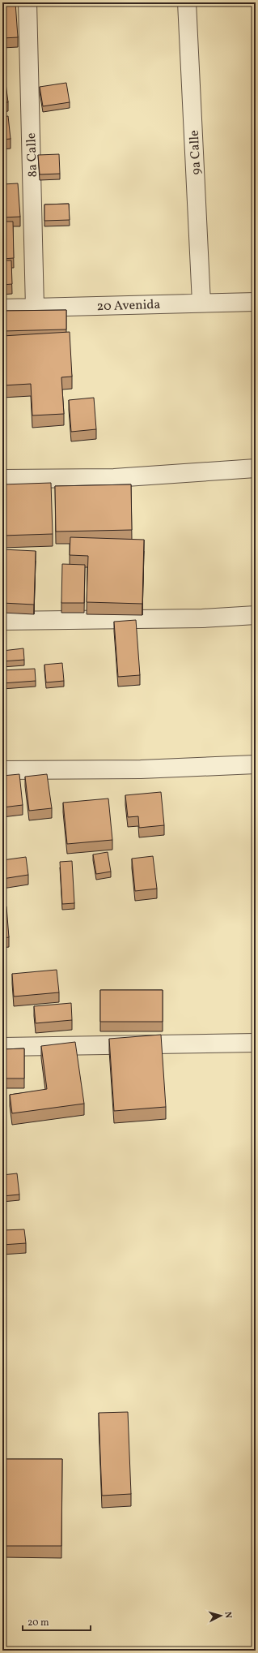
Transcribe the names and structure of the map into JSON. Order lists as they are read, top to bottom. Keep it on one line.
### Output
{"streets":{"street":["9a Calle","8a Calle","20 Avenida"]},"crossings":[["9a Calle","20 Avenida"],["8a Calle","20 Avenida"]],"scale_bar":"20 m","north":"right"}
